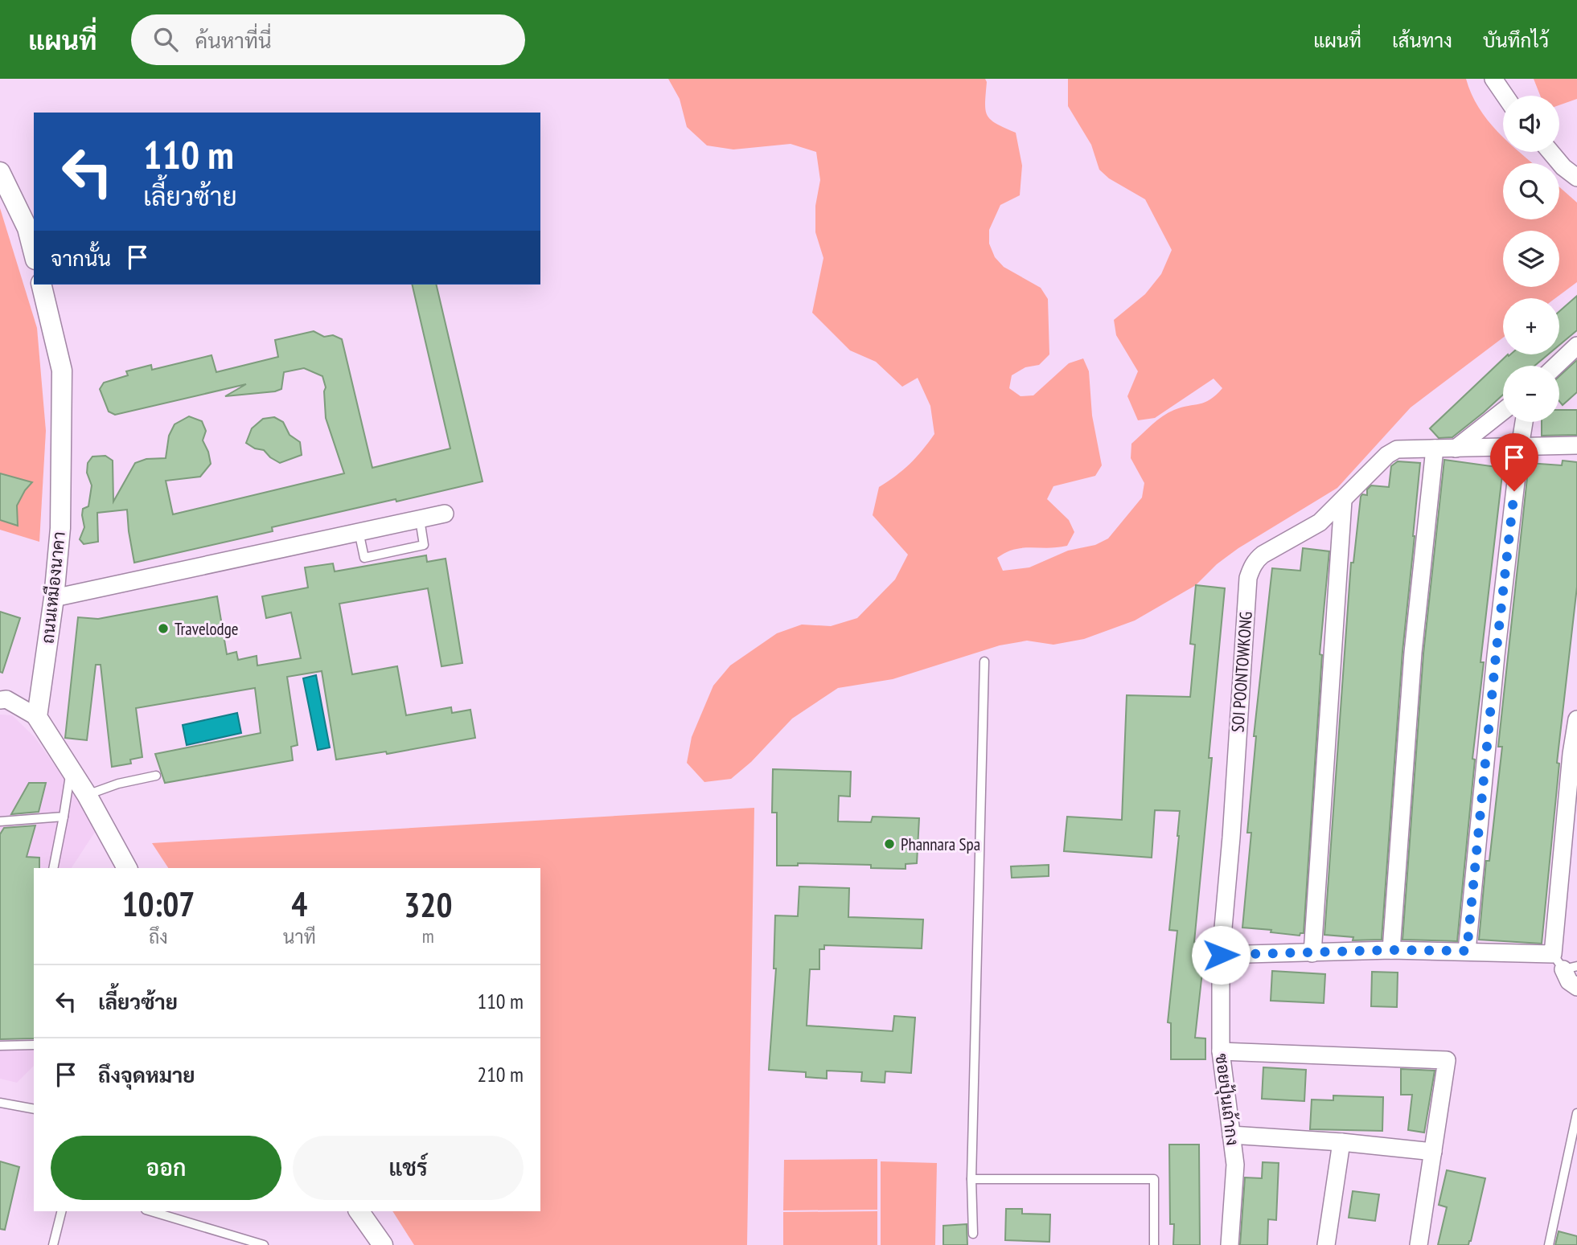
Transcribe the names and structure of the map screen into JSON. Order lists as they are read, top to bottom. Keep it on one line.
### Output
{"streets":{"street":["ถนนเหมืองนาคา","SOI POONTOWKONG","ซอยปุ้นเถ้ากง"]},"crossings":[["SOI POONTOWKONG","ซอยปุ้นเถ้ากง"]],"places":["Travelodge","Phannara Spa"],"page":{"header":"แผนที่","search":"ค้นหาที่นี่","nav":["แผนที่","เส้นทาง","บันทึกไว้"],"map_buttons":["+","−"],"turn":["110 m","เลี้ยวซ้าย"],"then":"จากนั้น","eta":["10:07","ถึง","4","นาที","320","m"],"list":[{"name":"เลี้ยวซ้าย","value":"110 m"},{"name":"ถึงจุดหมาย","value":"210 m"}],"buttons":["ออก","แชร์"]}}
